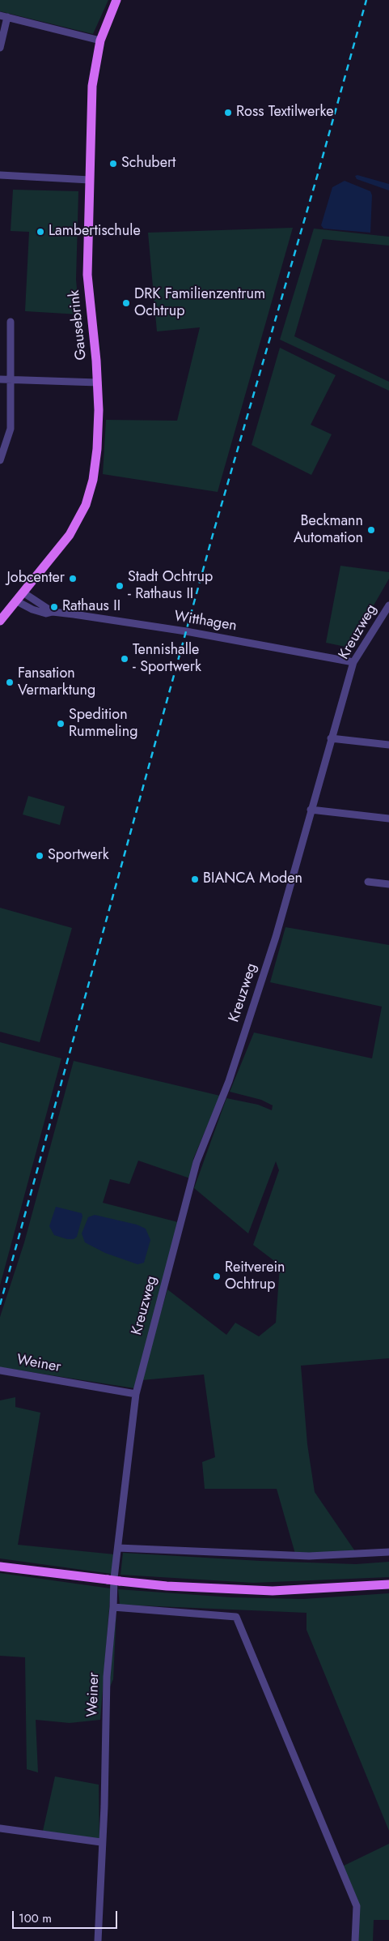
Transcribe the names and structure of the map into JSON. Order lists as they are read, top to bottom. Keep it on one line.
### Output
{"streets":{"main road":["Gausebrink"],"street":["Witthagen","Kreuzweg","Weiner"]},"crossings":[["Gausebrink","Witthagen"],["Witthagen","Kreuzweg"],["Kreuzweg","Weiner"]],"places":["Ross Textilwerke","Schubert","Lambertischule","DRK Familienzentrum Ochtrup","Beckmann Automation","Jobcenter","Stadt Ochtrup - Rathaus II","Rathaus II","Tennishalle - Sportwerk","Fansation Vermarktung","Spedition Rummeling","Sportwerk","BIANCA Moden","Reitverein Ochtrup"],"scale_bar":"100 m"}
